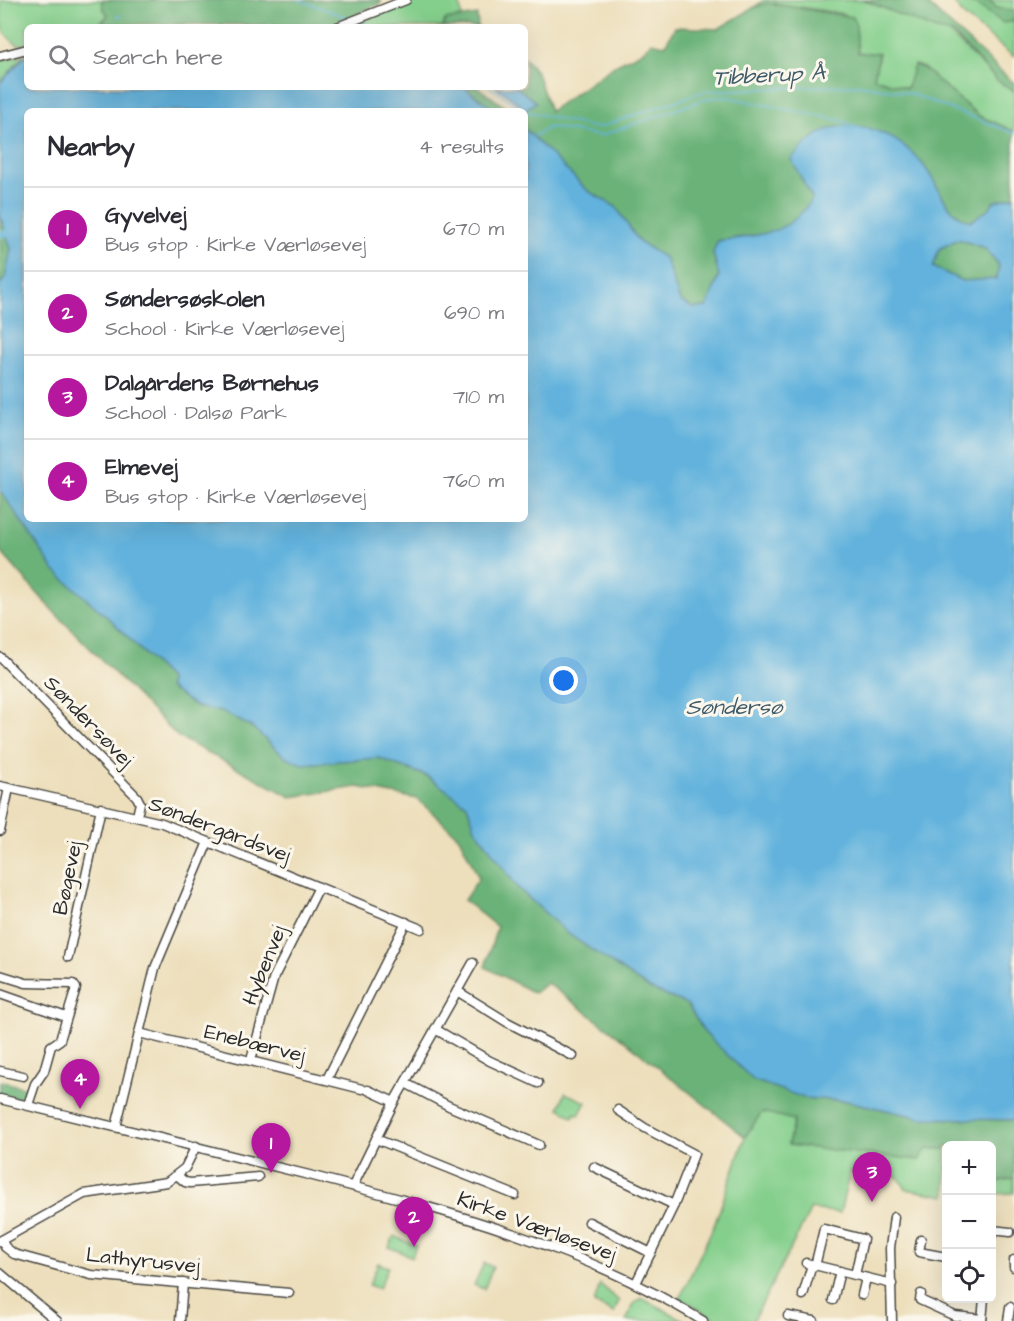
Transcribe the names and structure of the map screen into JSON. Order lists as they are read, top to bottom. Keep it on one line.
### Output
{"streets":{"street":["Søndersøvej","Søndergårdsvej","Bøgevej","Hybenvej","Enebærvej","Kirke Værløsevej","Lathyrusvej"]},"crossings":[["Søndersøvej","Søndergårdsvej"],["Søndergårdsvej","Bøgevej"],["Søndergårdsvej","Hybenvej"],["Hybenvej","Enebærvej"]],"water":["Tibberup Å","Søndersø"],"page":{"search":"Search here","heading":["Nearby","4 results"],"list":[{"mark":"1","name":"Gyvelvej","note":"Bus stop · Kirke Værløsevej","value":"670 m"},{"mark":"2","name":"Søndersøskolen","note":"School · Kirke Værløsevej","value":"690 m"},{"mark":"3","name":"Dalgårdens Børnehus","note":"School · Dalsø Park","value":"710 m"},{"mark":"4","name":"Elmevej","note":"Bus stop · Kirke Værløsevej","value":"760 m"}],"pins":["4","1","3","2"],"map_buttons":["+","−"]}}
